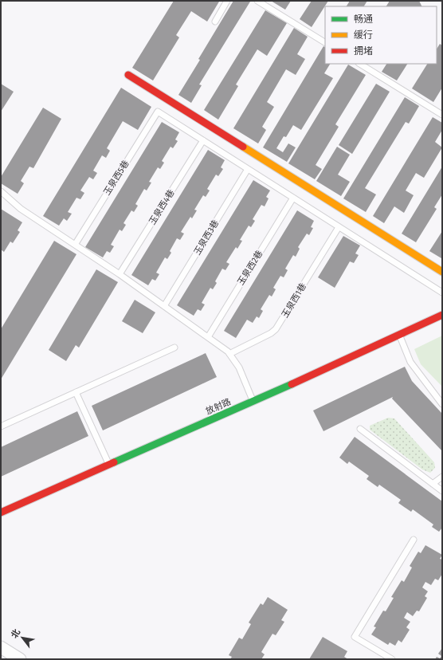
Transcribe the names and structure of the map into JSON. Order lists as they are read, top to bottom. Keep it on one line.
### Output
{"streets":{"street":["放射路"],"lane":["玉泉西5巷","玉泉西4巷","玉泉西3巷","玉泉西2巷","玉泉西1巷"]},"crossings":[["玉泉西5巷","玉泉西4巷"]],"legend":["畅通","缓行","拥堵"],"north":"top left"}
